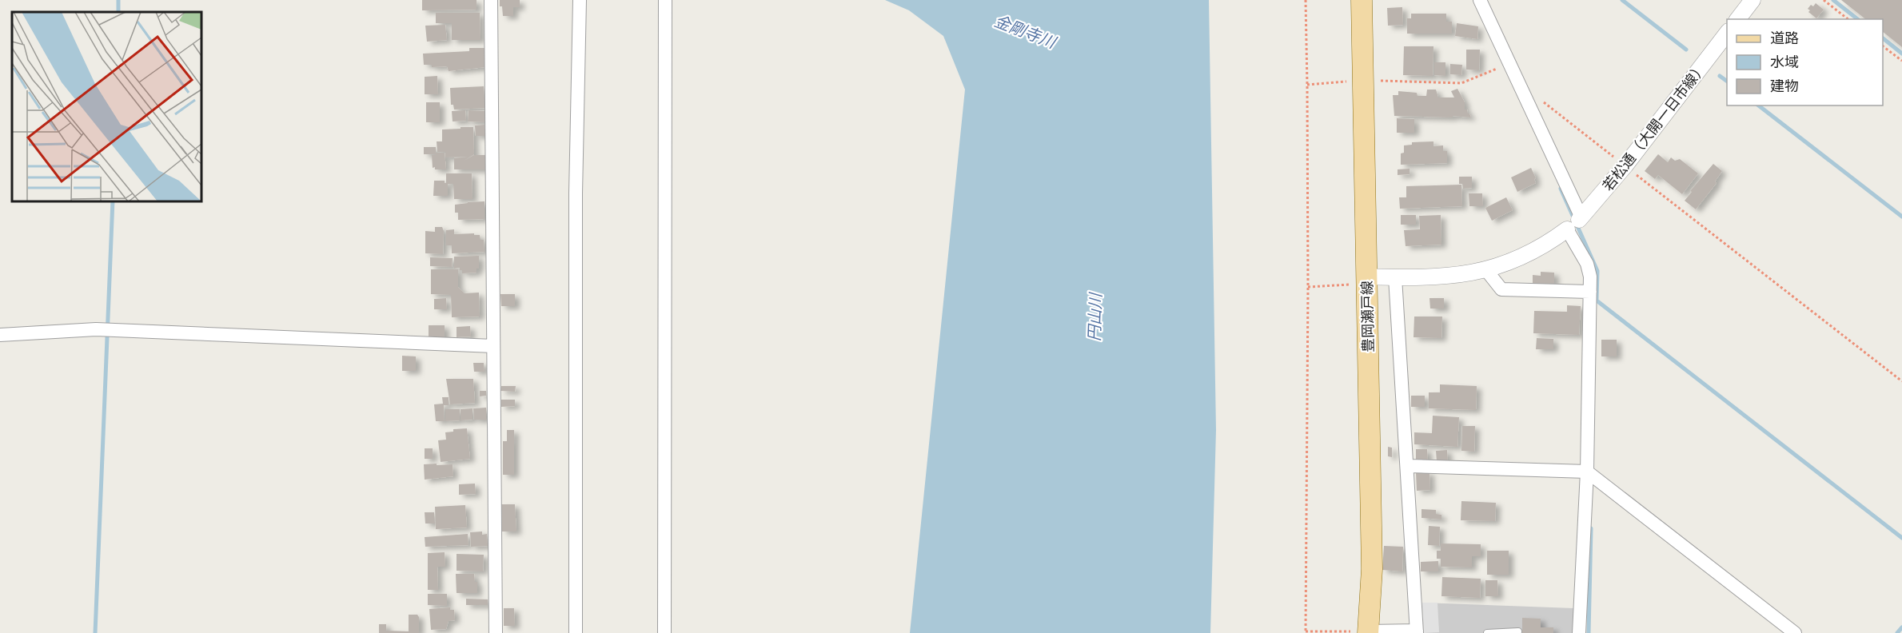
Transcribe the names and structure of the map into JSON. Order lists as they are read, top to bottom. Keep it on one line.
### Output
{"streets":{"main road":["豊岡瀬戸線"],"street":["若松通（大開一日市線）"]},"crossings":[["若松通（大開一日市線）","豊岡瀬戸線"]],"water":["金剛寺川","円山川"],"legend":["道路","水域","建物"]}
